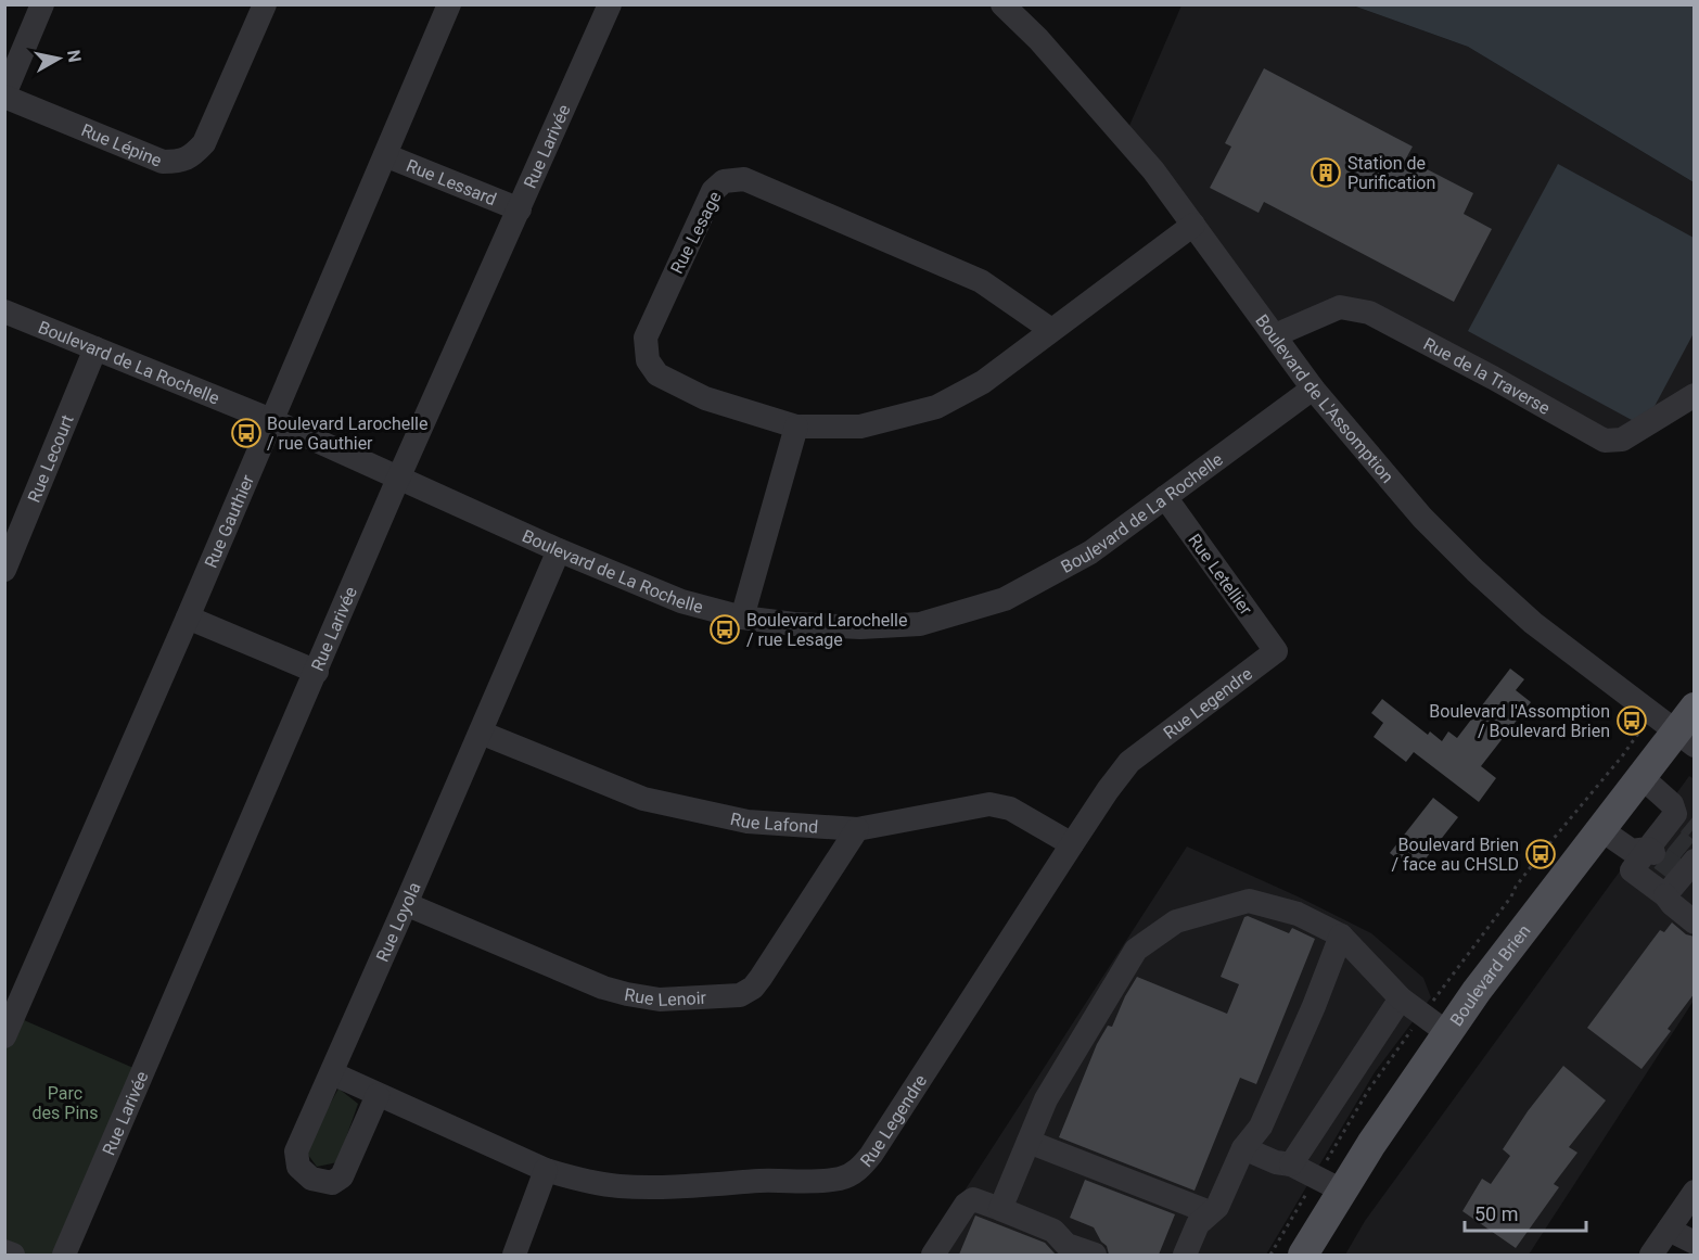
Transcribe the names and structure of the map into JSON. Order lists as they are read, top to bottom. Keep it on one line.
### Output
{"streets":{"main road":["Boulevard Brien"],"street":["Rue Lépine","Rue Larivée","Rue Lessard","Rue Lesage","Boulevard de La Rochelle","Rue de la Traverse","Boulevard de L'Assomption","Rue Lecourt","Rue Gauthier","Rue Letellier","Rue Legendre","Rue Lafond","Rue Loyola","Rue Lenoir"]},"crossings":[["Rue Larivée","Rue Lessard"],["Rue Larivée","Boulevard de La Rochelle"],["Rue Lessard","Rue Gauthier"],["Rue Lesage","Boulevard de L'Assomption"],["Boulevard de La Rochelle","Boulevard de L'Assomption"],["Boulevard de La Rochelle","Rue Lecourt"],["Boulevard de La Rochelle","Rue Gauthier"],["Boulevard de La Rochelle","Rue Letellier"],["Boulevard de La Rochelle","Rue Loyola"],["Rue de la Traverse","Boulevard de L'Assomption"],["Boulevard de L'Assomption","Boulevard Brien"],["Rue Letellier","Rue Legendre"],["Rue Legendre","Rue Lafond"],["Rue Legendre","Rue Loyola"],["Rue Lafond","Rue Loyola"],["Rue Lafond","Rue Lenoir"],["Rue Loyola","Rue Lenoir"]],"parks":["Parc des Pins"],"places":{"building":["Station de Purification"],"bus stop":["Boulevard Larochelle / rue Gauthier","Boulevard Larochelle / rue Lesage","Boulevard l'Assomption / Boulevard Brien","Boulevard Brien / face au CHSLD"]},"scale_bar":"50 m","north":"right"}
